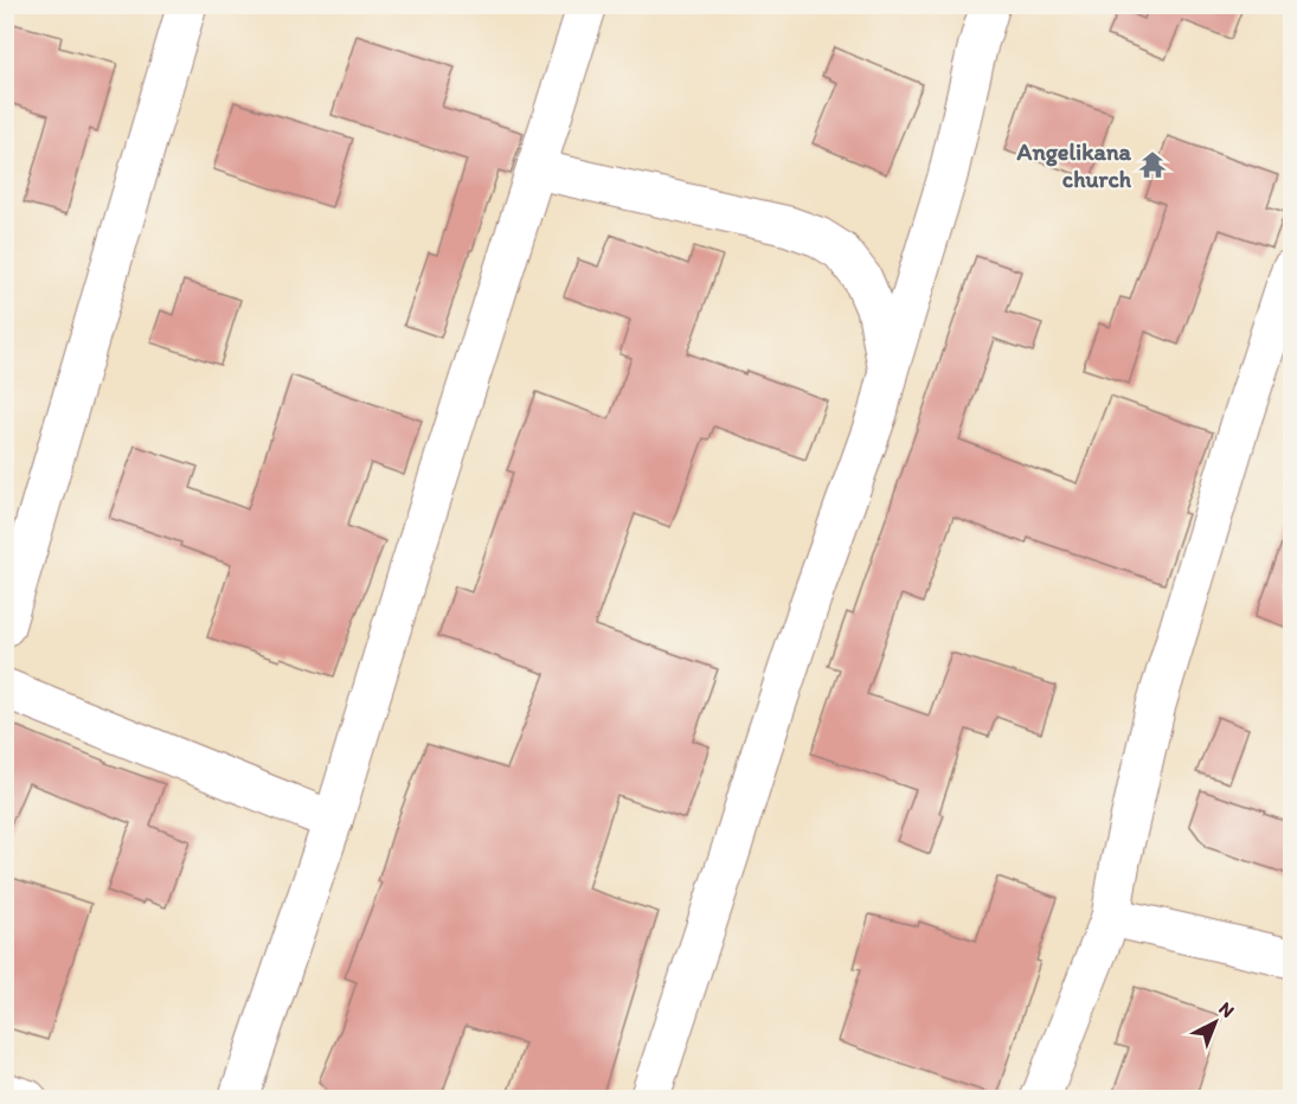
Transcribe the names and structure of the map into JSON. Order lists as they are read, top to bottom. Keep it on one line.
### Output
{"places":{"temple":["Angelikana church"]},"north":"top right"}
